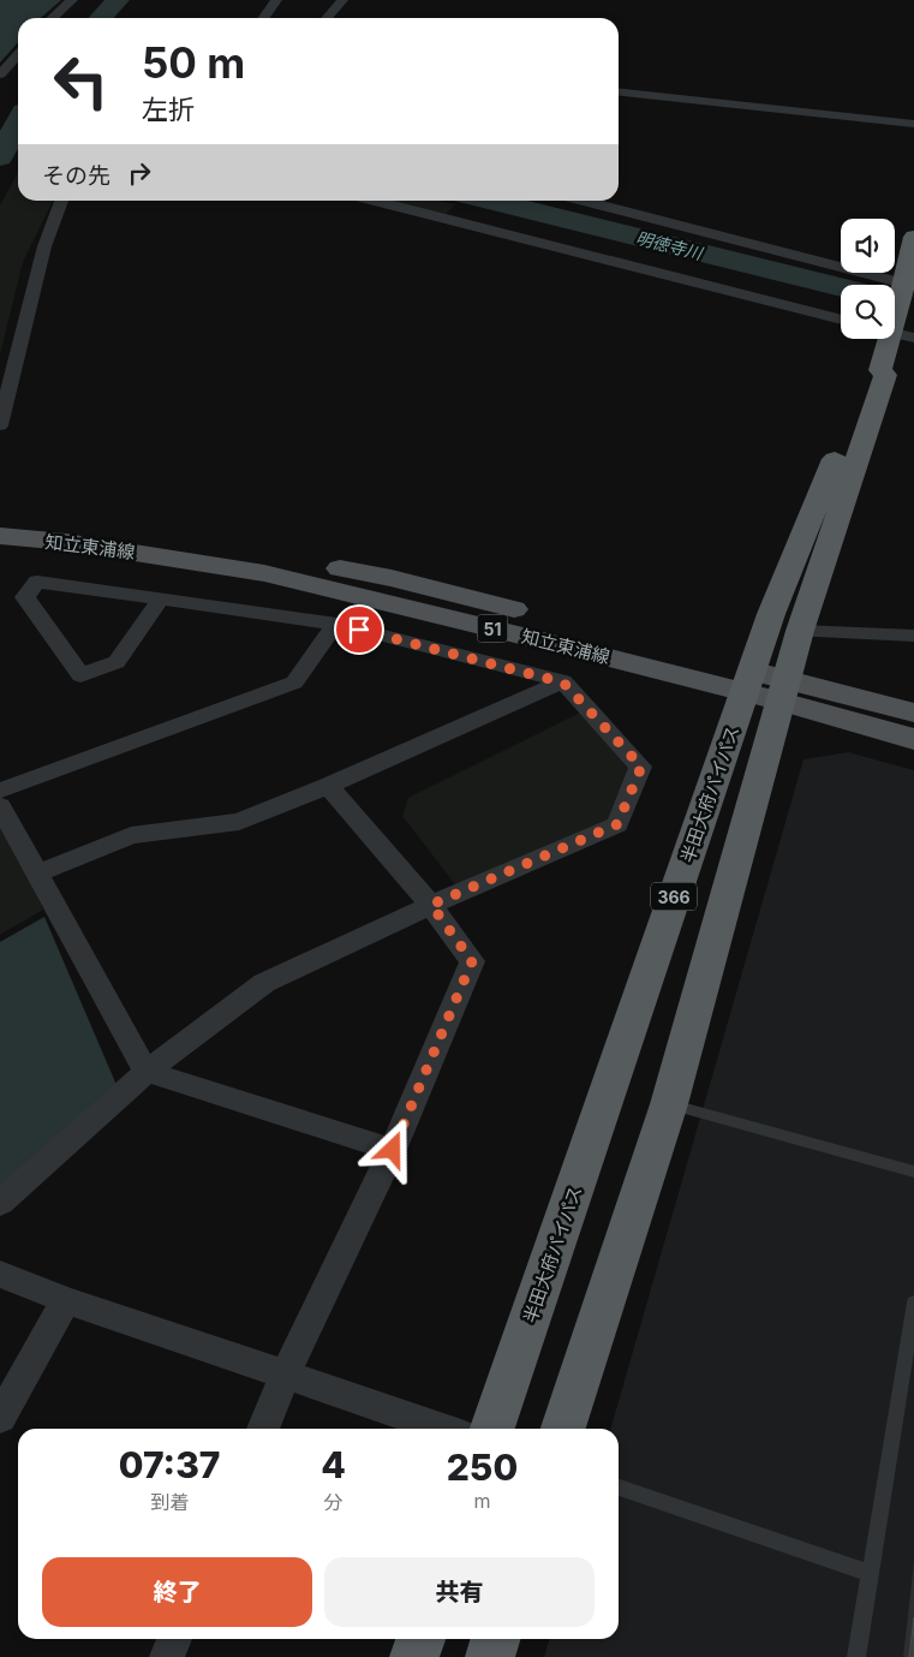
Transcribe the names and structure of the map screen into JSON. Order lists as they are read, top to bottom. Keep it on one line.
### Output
{"streets":{"highway":["半田大府パイパス","366"],"main road":["知立東浦線","51"]},"crossings":[["知立東浦線","半田大府パイパス"]],"water":["明徳寺川"],"page":{"turn":["50 m","左折"],"then":"その先","eta":["07:37","到着","4","分","250","m"],"buttons":["終了","共有"]}}
